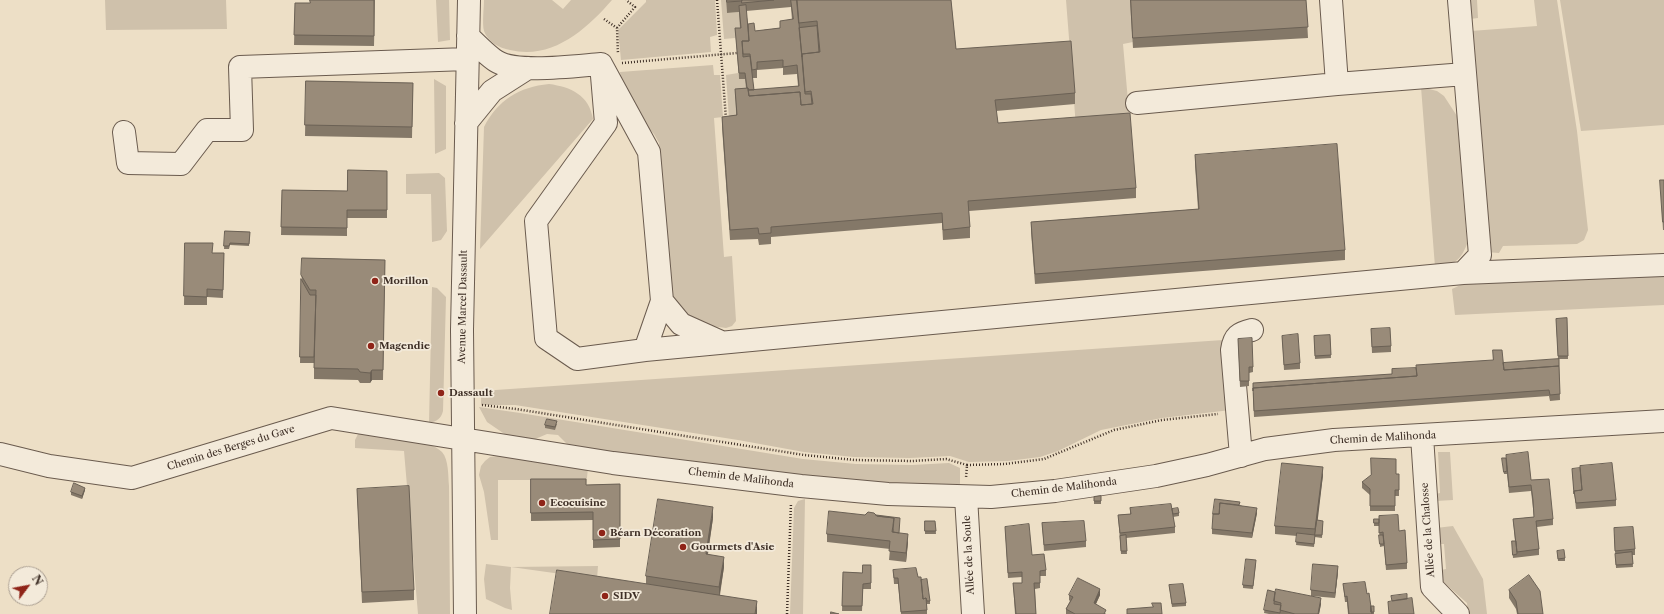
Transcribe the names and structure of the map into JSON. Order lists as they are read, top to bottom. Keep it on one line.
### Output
{"streets":{"street":["Avenue Marcel Dassault","Chemin de Malihonda","Chemin des Berges du Gave","Allée de la Chalosse","Allée de la Soule"]},"crossings":[["Avenue Marcel Dassault","Chemin de Malihonda"],["Avenue Marcel Dassault","Chemin des Berges du Gave"],["Chemin de Malihonda","Chemin des Berges du Gave"],["Chemin de Malihonda","Allée de la Chalosse"],["Chemin de Malihonda","Allée de la Soule"]],"places":["Morillon","Magendie","Dassault","Ecocuisine","Béarn Décoration","Gourmets d'Asie","SIDV"],"north":"top right"}
